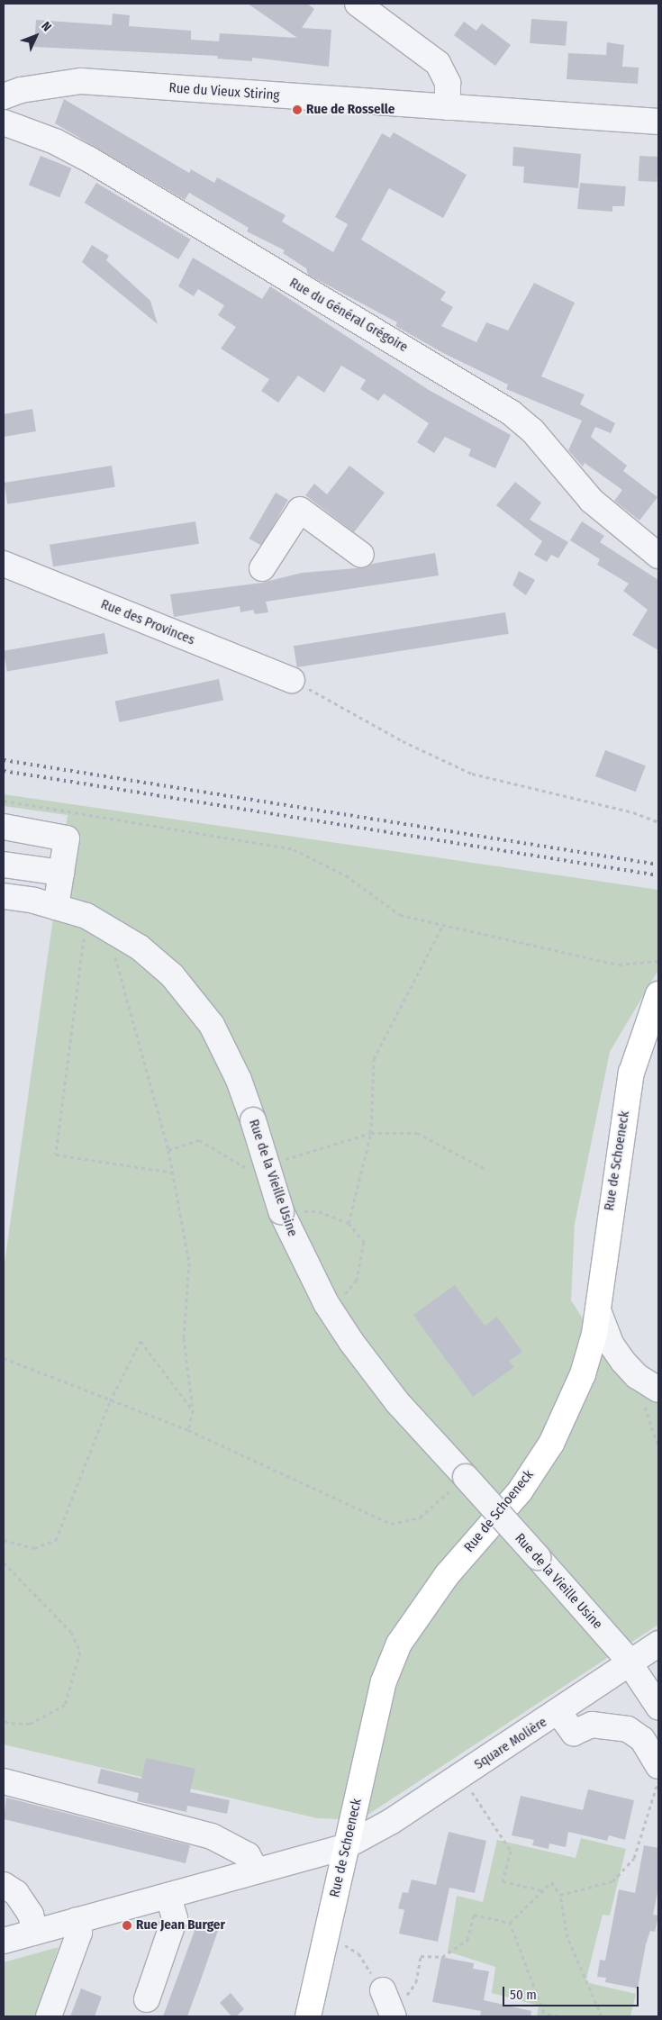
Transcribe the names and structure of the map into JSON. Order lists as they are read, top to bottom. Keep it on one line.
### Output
{"streets":{"main road":["Rue de Schoeneck"],"street":["Rue du Vieux Stiring","Rue du Général Grégoire","Rue des Provinces","Rue de la Vieille Usine","Square Molière"]},"crossings":[["Rue de Schoeneck","Square Molière"],["Rue de la Vieille Usine","Square Molière"]],"places":["Rue de Rosselle","Rue Jean Burger"],"scale_bar":"50 m","north":"top right"}
